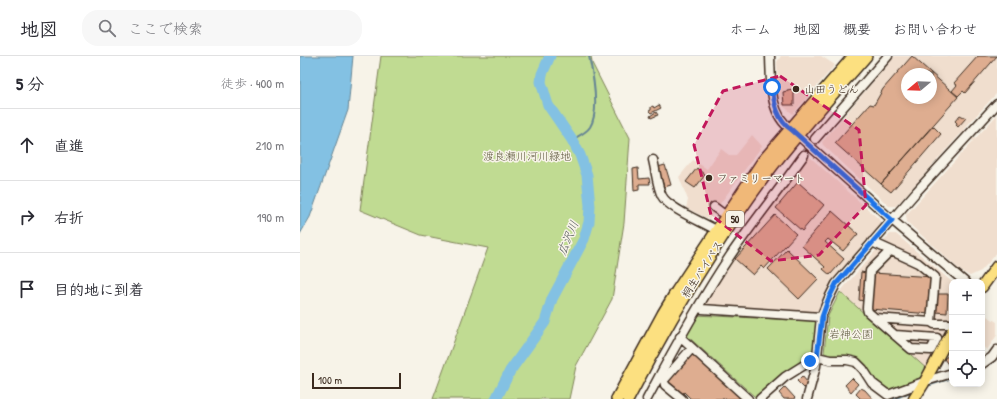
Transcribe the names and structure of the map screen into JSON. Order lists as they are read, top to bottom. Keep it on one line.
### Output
{"streets":{"highway":["50","桐生バイパス"]},"water":["広沢川"],"parks":["渡良瀬川河川緑地","岩神公園"],"places":["山田うどん","ファミリーマート"],"scale_bar":"100 m","north":"left","page":{"header":"地図","search":"ここで検索","nav":["ホーム","地図","概要","お問い合わせ"],"heading":["5 分","徒歩 · 400 m"],"list":[["直進","210 m"],["右折","190 m"],"目的地に到着"],"map_buttons":["+","−"],"scale":"100 m"}}
